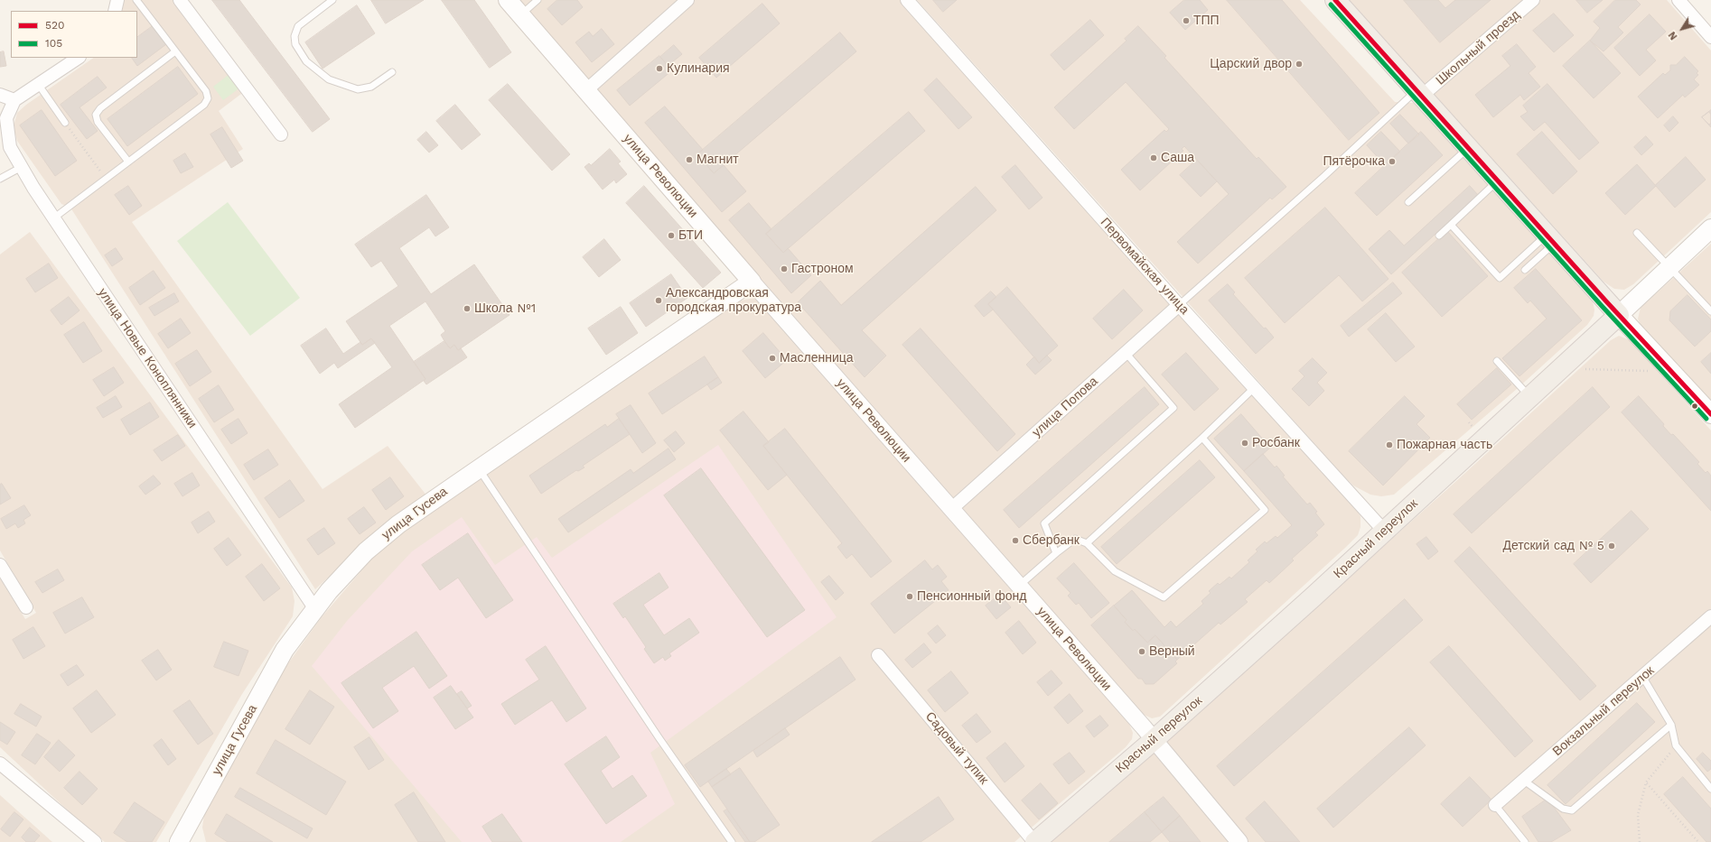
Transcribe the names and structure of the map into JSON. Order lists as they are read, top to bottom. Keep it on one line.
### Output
{"streets":{"main road":["улица Революции","улица Гусева","Красный переулок"],"street":["Школьный проезд","Первомайская улица","улица Новые Коноплянники","улица Попова","Вокзальный переулок","Садовый тупик"]},"crossings":[["улица Революции","улица Попова"],["улица Революции","улица Гусева"],["улица Революции","Красный переулок"],["Первомайская улица","улица Попова"],["Первомайская улица","Красный переулок"],["улица Новые Коноплянники","улица Гусева"],["Красный переулок","Садовый тупик"]],"places":["ТПП","Царский двор","Кулинария","Саша","Магнит","Пятёрочка","БТИ","Гастроном","Александровская городская прокуратура","Школа №1","Масленница","Росбанк","Пожарная часть","Сбербанк","Детский сад № 5","Пенсионный фонд","Верный"],"lines":["transit line 520","transit line 105"],"legend":["520","105"],"north":"bottom left"}
